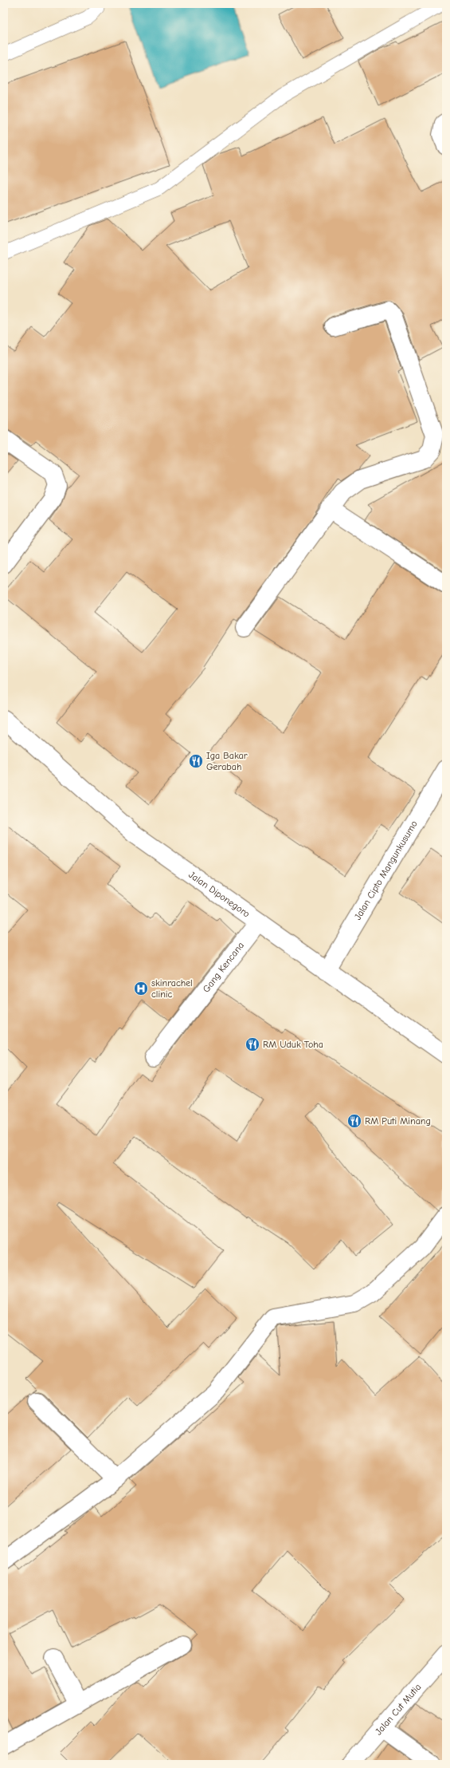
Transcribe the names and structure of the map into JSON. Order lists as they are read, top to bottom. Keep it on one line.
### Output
{"streets":{"street":["Jalan Cipto Mangunkusumo","Jalan Diponegoro","Gang Kencana","Jalan Cut Mutia"]},"crossings":[["Jalan Cipto Mangunkusumo","Jalan Diponegoro"],["Jalan Diponegoro","Gang Kencana"]],"places":{"restaurant":["Iga Bakar Gerabah","RM Uduk Toha","RM Puti Minang"],"hospital":["skinrachel clinic"]}}
